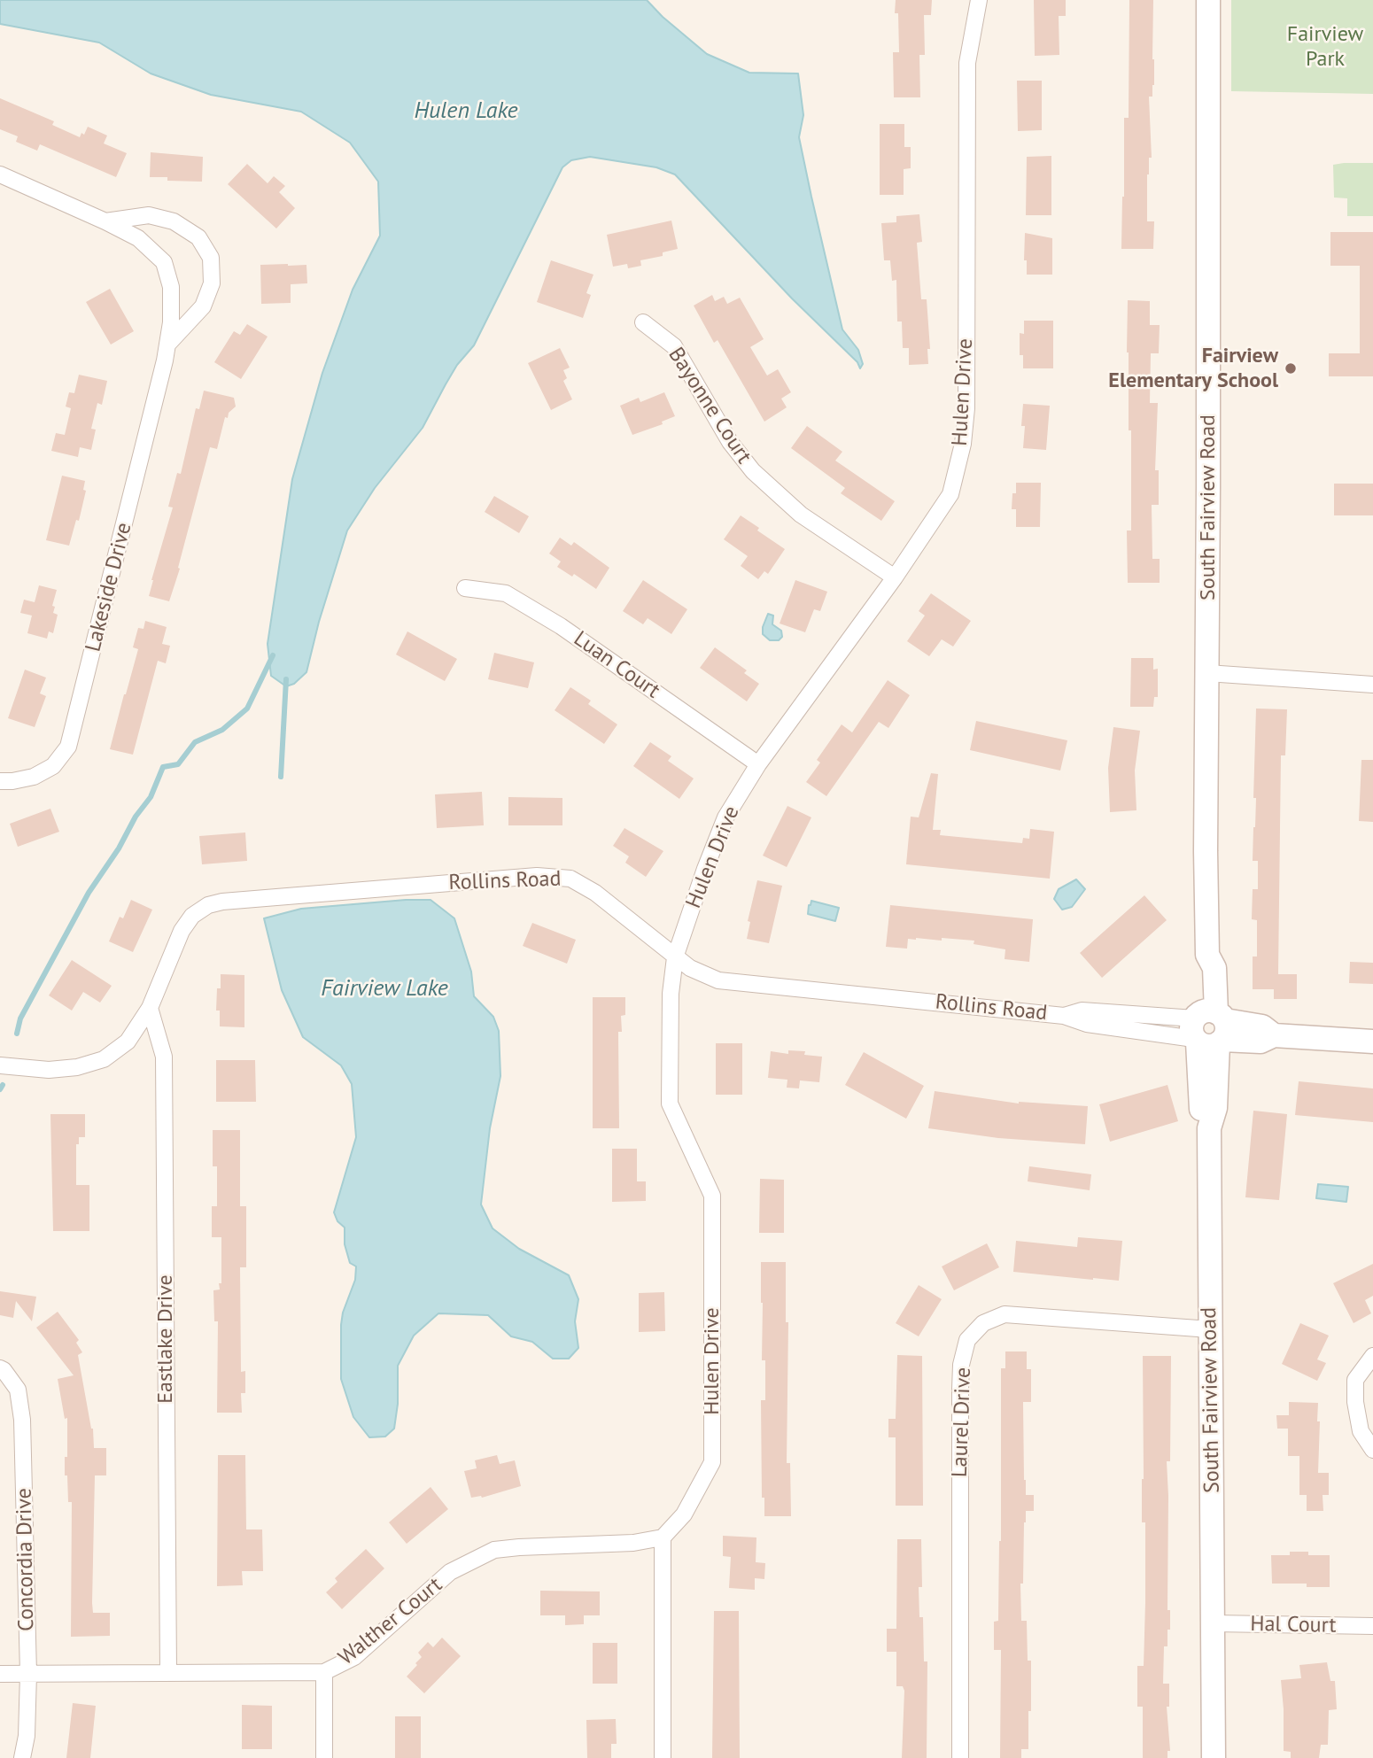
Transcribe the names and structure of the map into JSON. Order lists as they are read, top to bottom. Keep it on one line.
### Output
{"streets":{"street":["Hulen Drive","Bayonne Court","South Fairview Road","Lakeside Drive","Luan Court","Rollins Road","Eastlake Drive","Laurel Drive","Concordia Drive","Walther Court","Hal Court"]},"crossings":[["Hulen Drive","Bayonne Court"],["Hulen Drive","Luan Court"],["Hulen Drive","Rollins Road"],["Hulen Drive","Walther Court"],["South Fairview Road","Rollins Road"],["South Fairview Road","Laurel Drive"],["South Fairview Road","Hal Court"],["Rollins Road","Eastlake Drive"],["Eastlake Drive","Walther Court"],["Concordia Drive","Walther Court"]],"water":["Hulen Lake","Fairview Lake"],"parks":["Fairview Park"],"places":["Fairview Elementary School"]}
